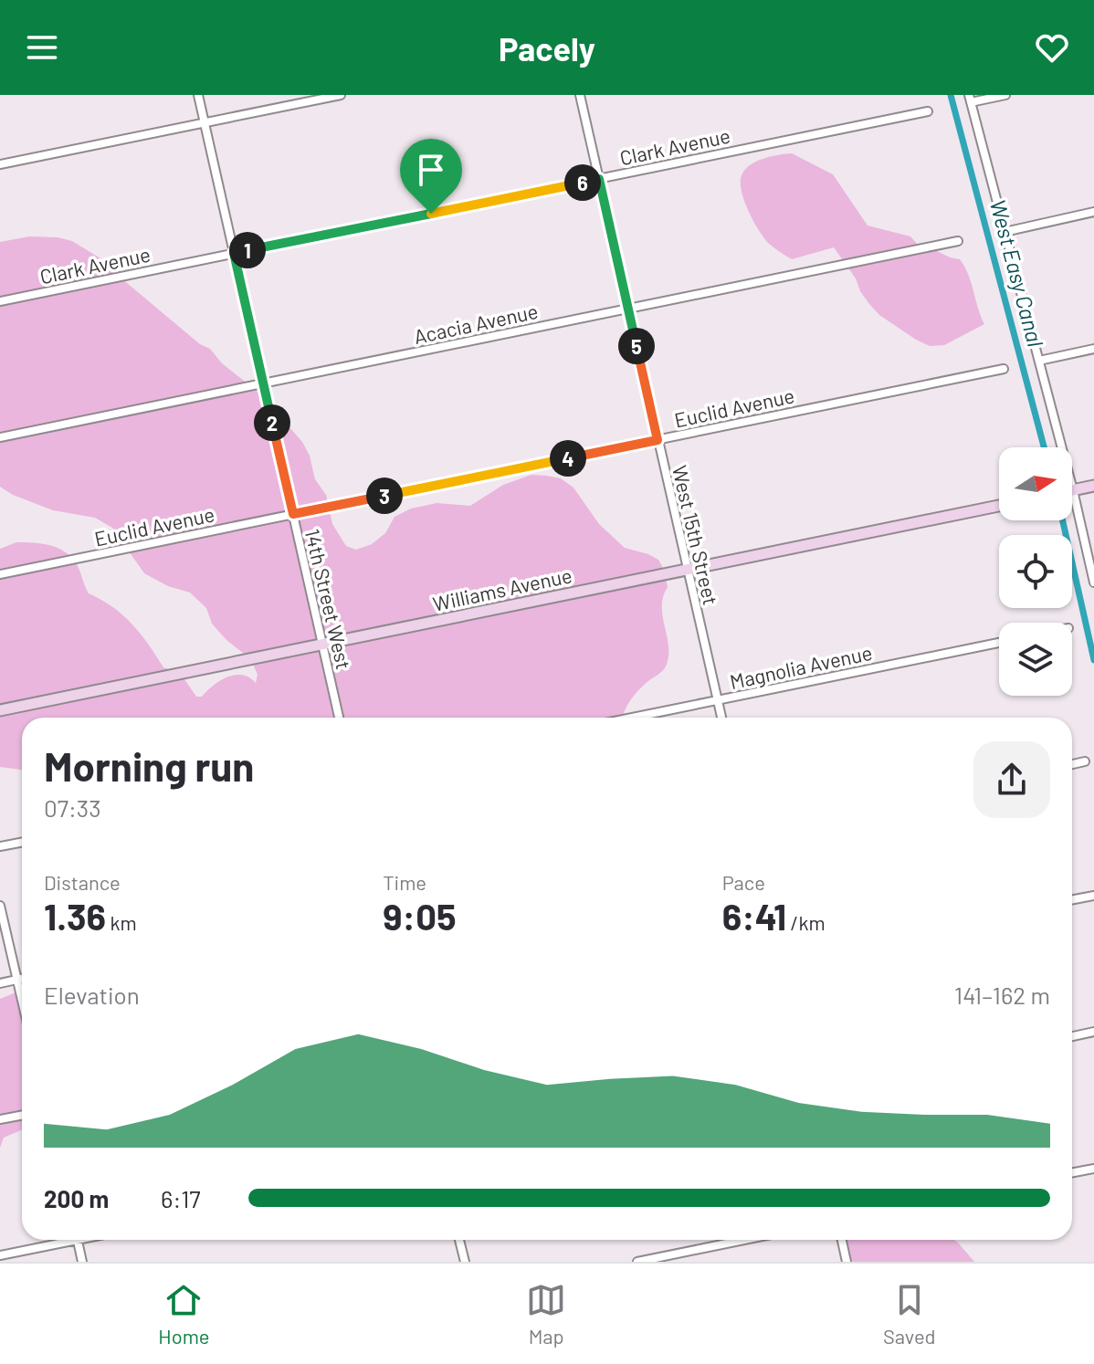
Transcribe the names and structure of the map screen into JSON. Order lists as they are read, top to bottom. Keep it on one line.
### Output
{"streets":{"street":["Clark Avenue","Acacia Avenue","Euclid Avenue","West 15th Street","Williams Avenue","14th Street West","Magnolia Avenue"]},"crossings":[["Clark Avenue","West 15th Street"],["Clark Avenue","14th Street West"],["Acacia Avenue","West 15th Street"],["Acacia Avenue","14th Street West"],["Euclid Avenue","West 15th Street"],["Euclid Avenue","14th Street West"],["West 15th Street","Williams Avenue"],["West 15th Street","Magnolia Avenue"],["Williams Avenue","14th Street West"]],"water":["West Easy Canal"],"north":"right","page":{"header":"Pacely","pins":["6","1","5","2","4","3"],"heading":["Morning run","07:33"],"stats":[["Distance","1.36 km"],["Time","9:05"],["Pace","6:41 /km"]],"chart":["Elevation","141–162 m"],"list":[{"name":"200 m","note":"6:17"}],"tabs":["Home","Map","Saved"]}}
